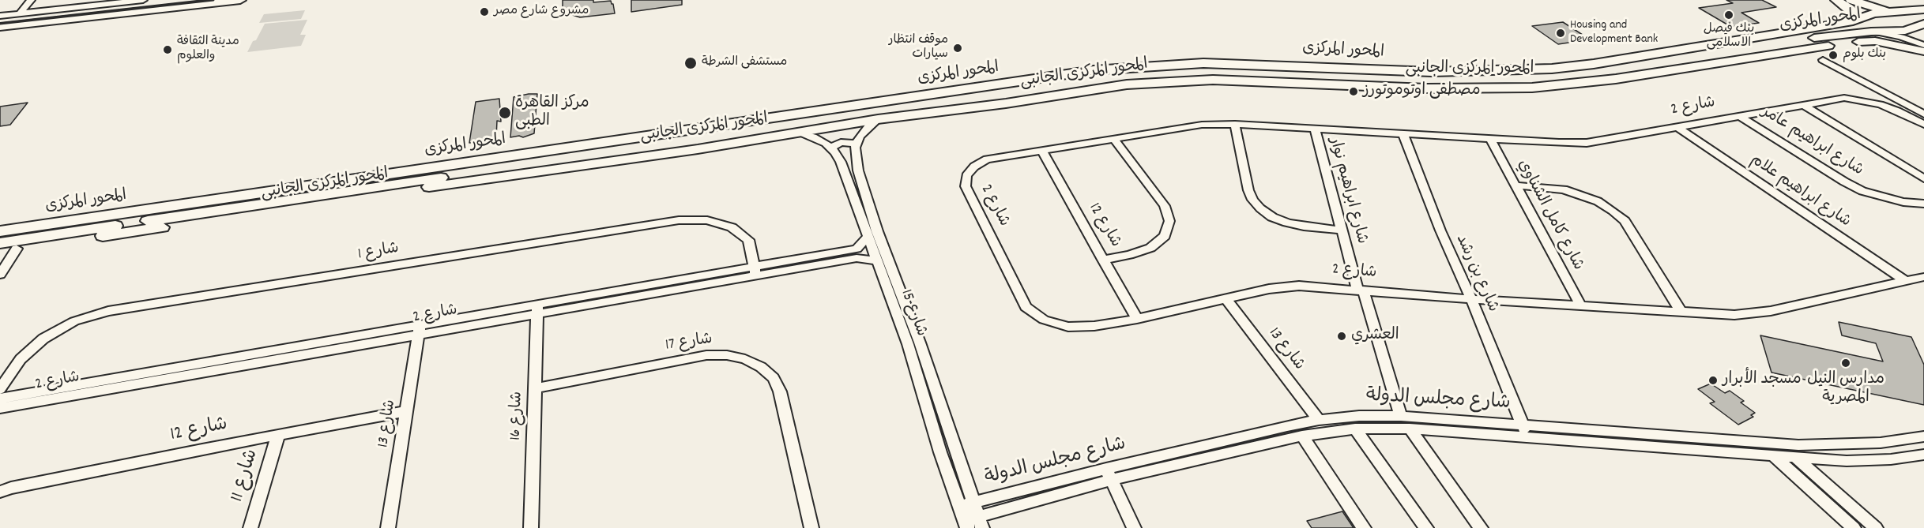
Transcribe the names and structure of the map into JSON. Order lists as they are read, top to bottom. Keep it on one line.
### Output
{"streets":{"main road":["المحور المركزى","المحور المركزى الجانبى"],"street":["شارع 2","شارع ابراهيم عامر","شارع ابراهيم نوار","شارع ابراهيم علام","شارع كامل الشناوي","شارع 12","شارع 1","شارع بن رشد","شارع 15","شارع 17","شارع 13","شارع مجلس الدولة","شارع 16","شارع 11"]},"crossings":[["المحور المركزى","المحور المركزى الجانبى"],["المحور المركزى الجانبى","شارع 15"],["شارع 2","شارع ابراهيم عامر"],["شارع 2","شارع ابراهيم نوار"],["شارع 2","شارع ابراهيم علام"],["شارع 2","شارع كامل الشناوي"],["شارع 2","شارع 12"],["شارع 2","شارع 1"],["شارع 2","شارع بن رشد"],["شارع 2","شارع 15"],["شارع 2","شارع 13"],["شارع 2","شارع 16"],["شارع ابراهيم نوار","شارع مجلس الدولة"],["شارع 12","شارع 13"],["شارع 12","شارع 11"],["شارع بن رشد","شارع مجلس الدولة"],["شارع 15","شارع مجلس الدولة"],["شارع 17","شارع 16"],["شارع 13","شارع مجلس الدولة"]],"places":["مشروع شارع مصر","بنك فيصل الاسلامى","Housing and Development Bank","موقف انتظار سيارات","مدينة الثقافة والعلوم","بنك بلوم","مستشفى الشرطة","مصطفى اوتوموتورز","مركز القاهرة الطبى","العشري","مدارس النيل المصرية","مسجد الأبرار"]}
